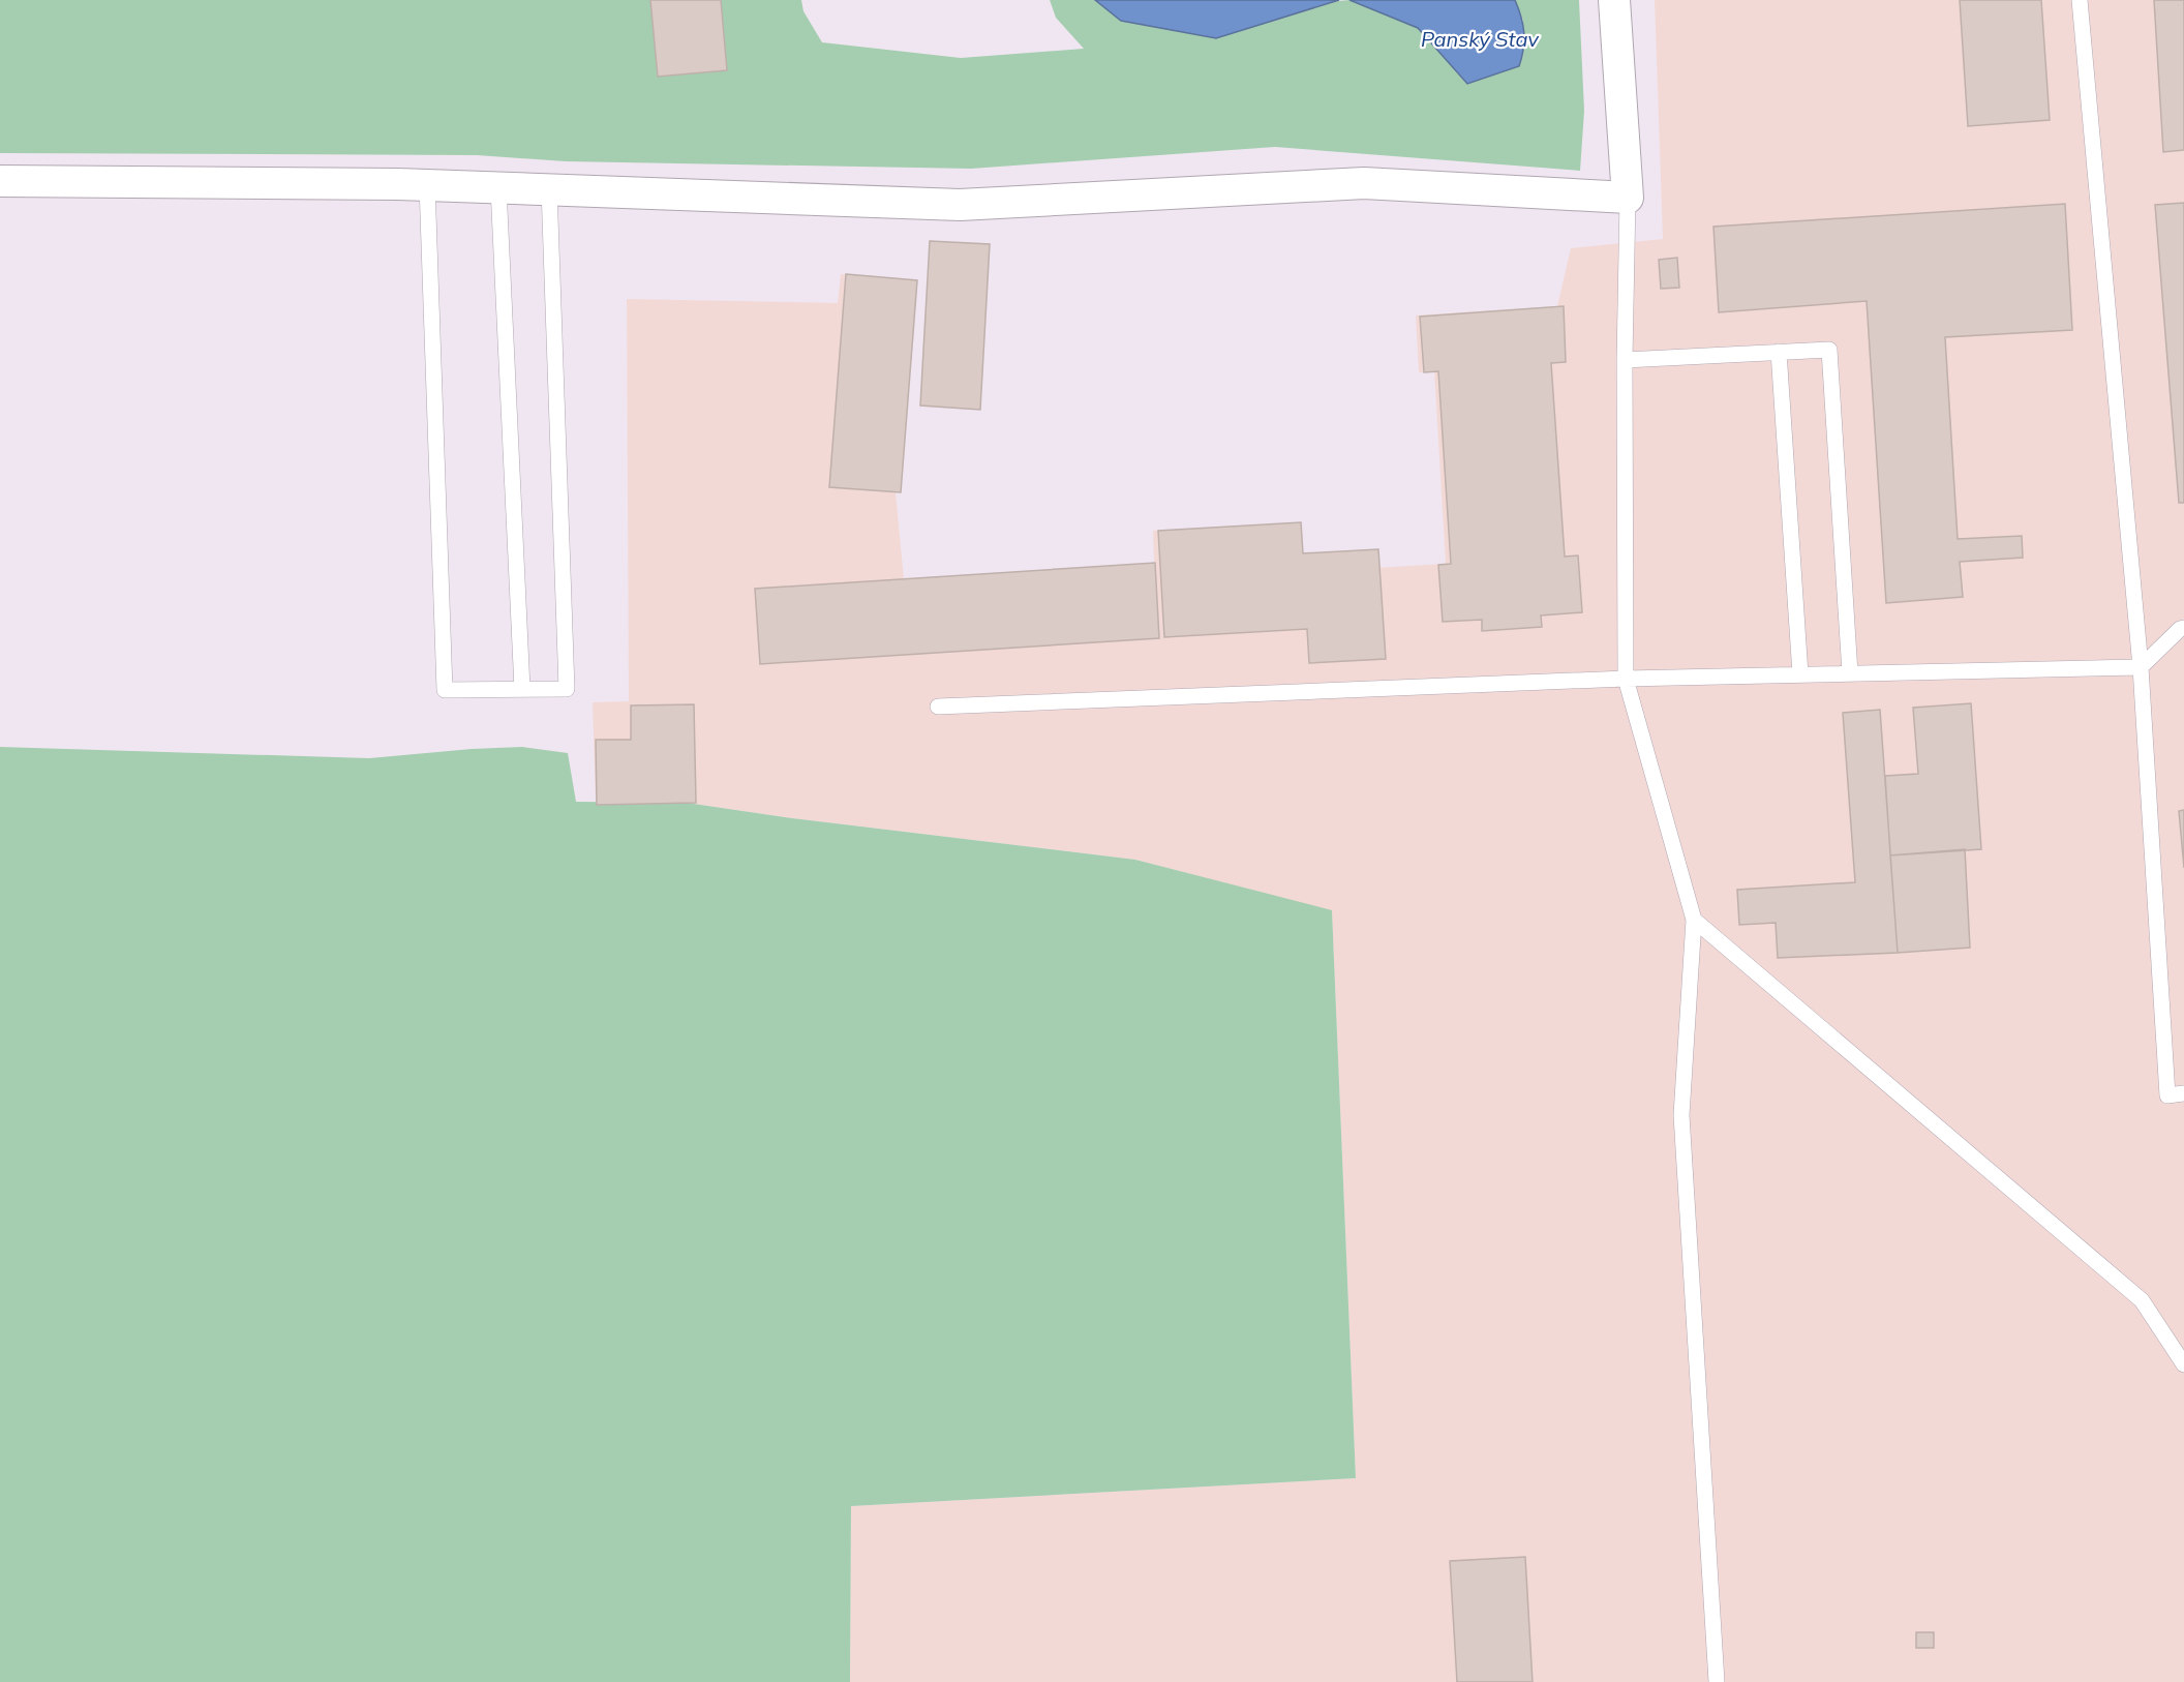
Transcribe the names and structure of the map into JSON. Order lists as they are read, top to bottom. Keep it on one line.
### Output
{"water":["Panský Stav"]}
